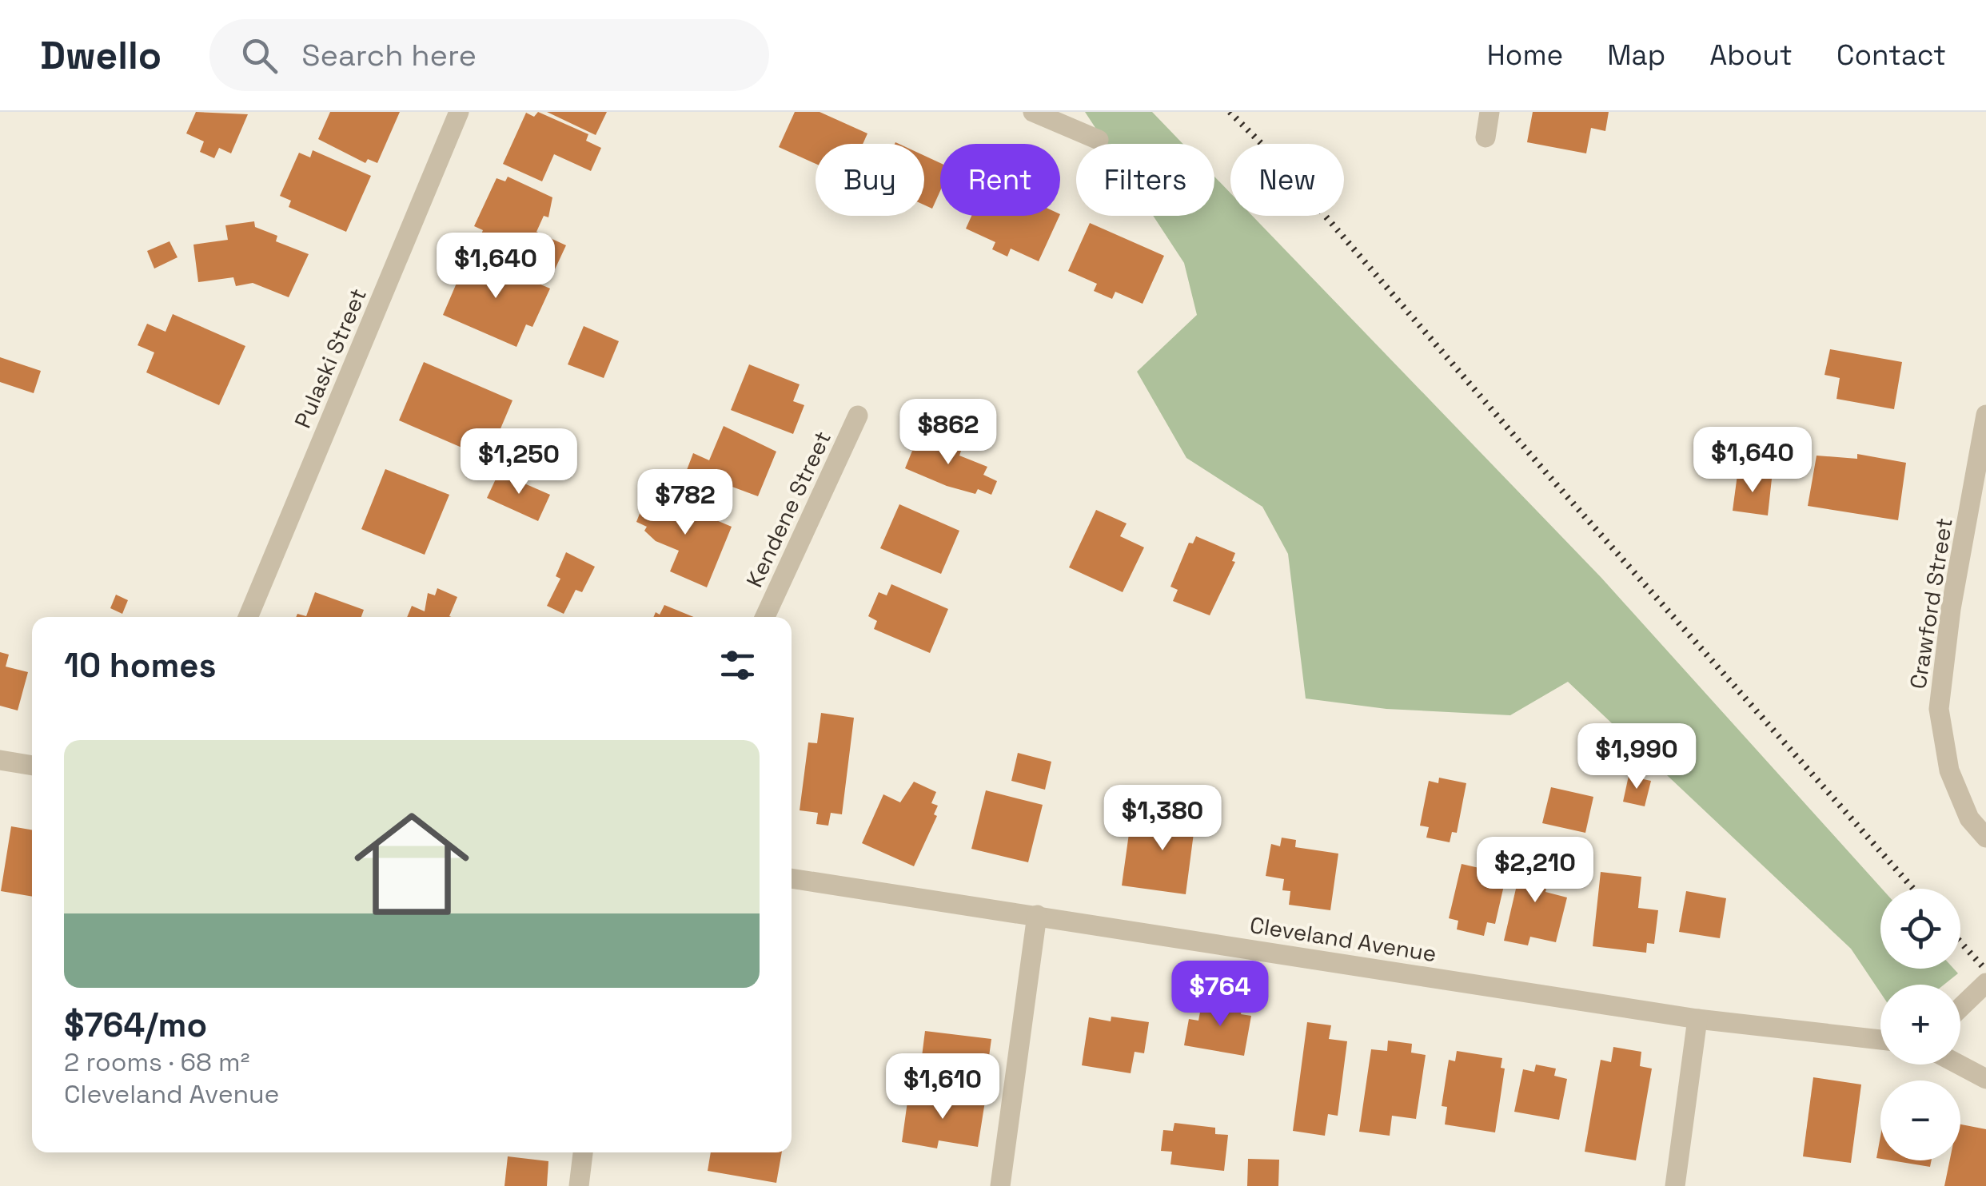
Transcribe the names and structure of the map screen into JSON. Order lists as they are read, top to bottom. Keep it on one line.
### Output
{"streets":{"street":["Pulaski Street","Kendene Street","Crawford Street","Cleveland Avenue"]},"page":{"header":"Dwello","search":"Search here","nav":["Home","Map","About","Contact"],"chip":["Buy","Rent","Filters","New"],"price":["$1,640","$862","$1,640","$1,250","$782","$1,990","$1,380","$2,210","$764","$1,610"],"heading":"10 homes","list":[{"name":"$764/mo","note":"2 rooms · 68 m² · Cleveland Avenue"}],"map_buttons":["+","−"]}}
